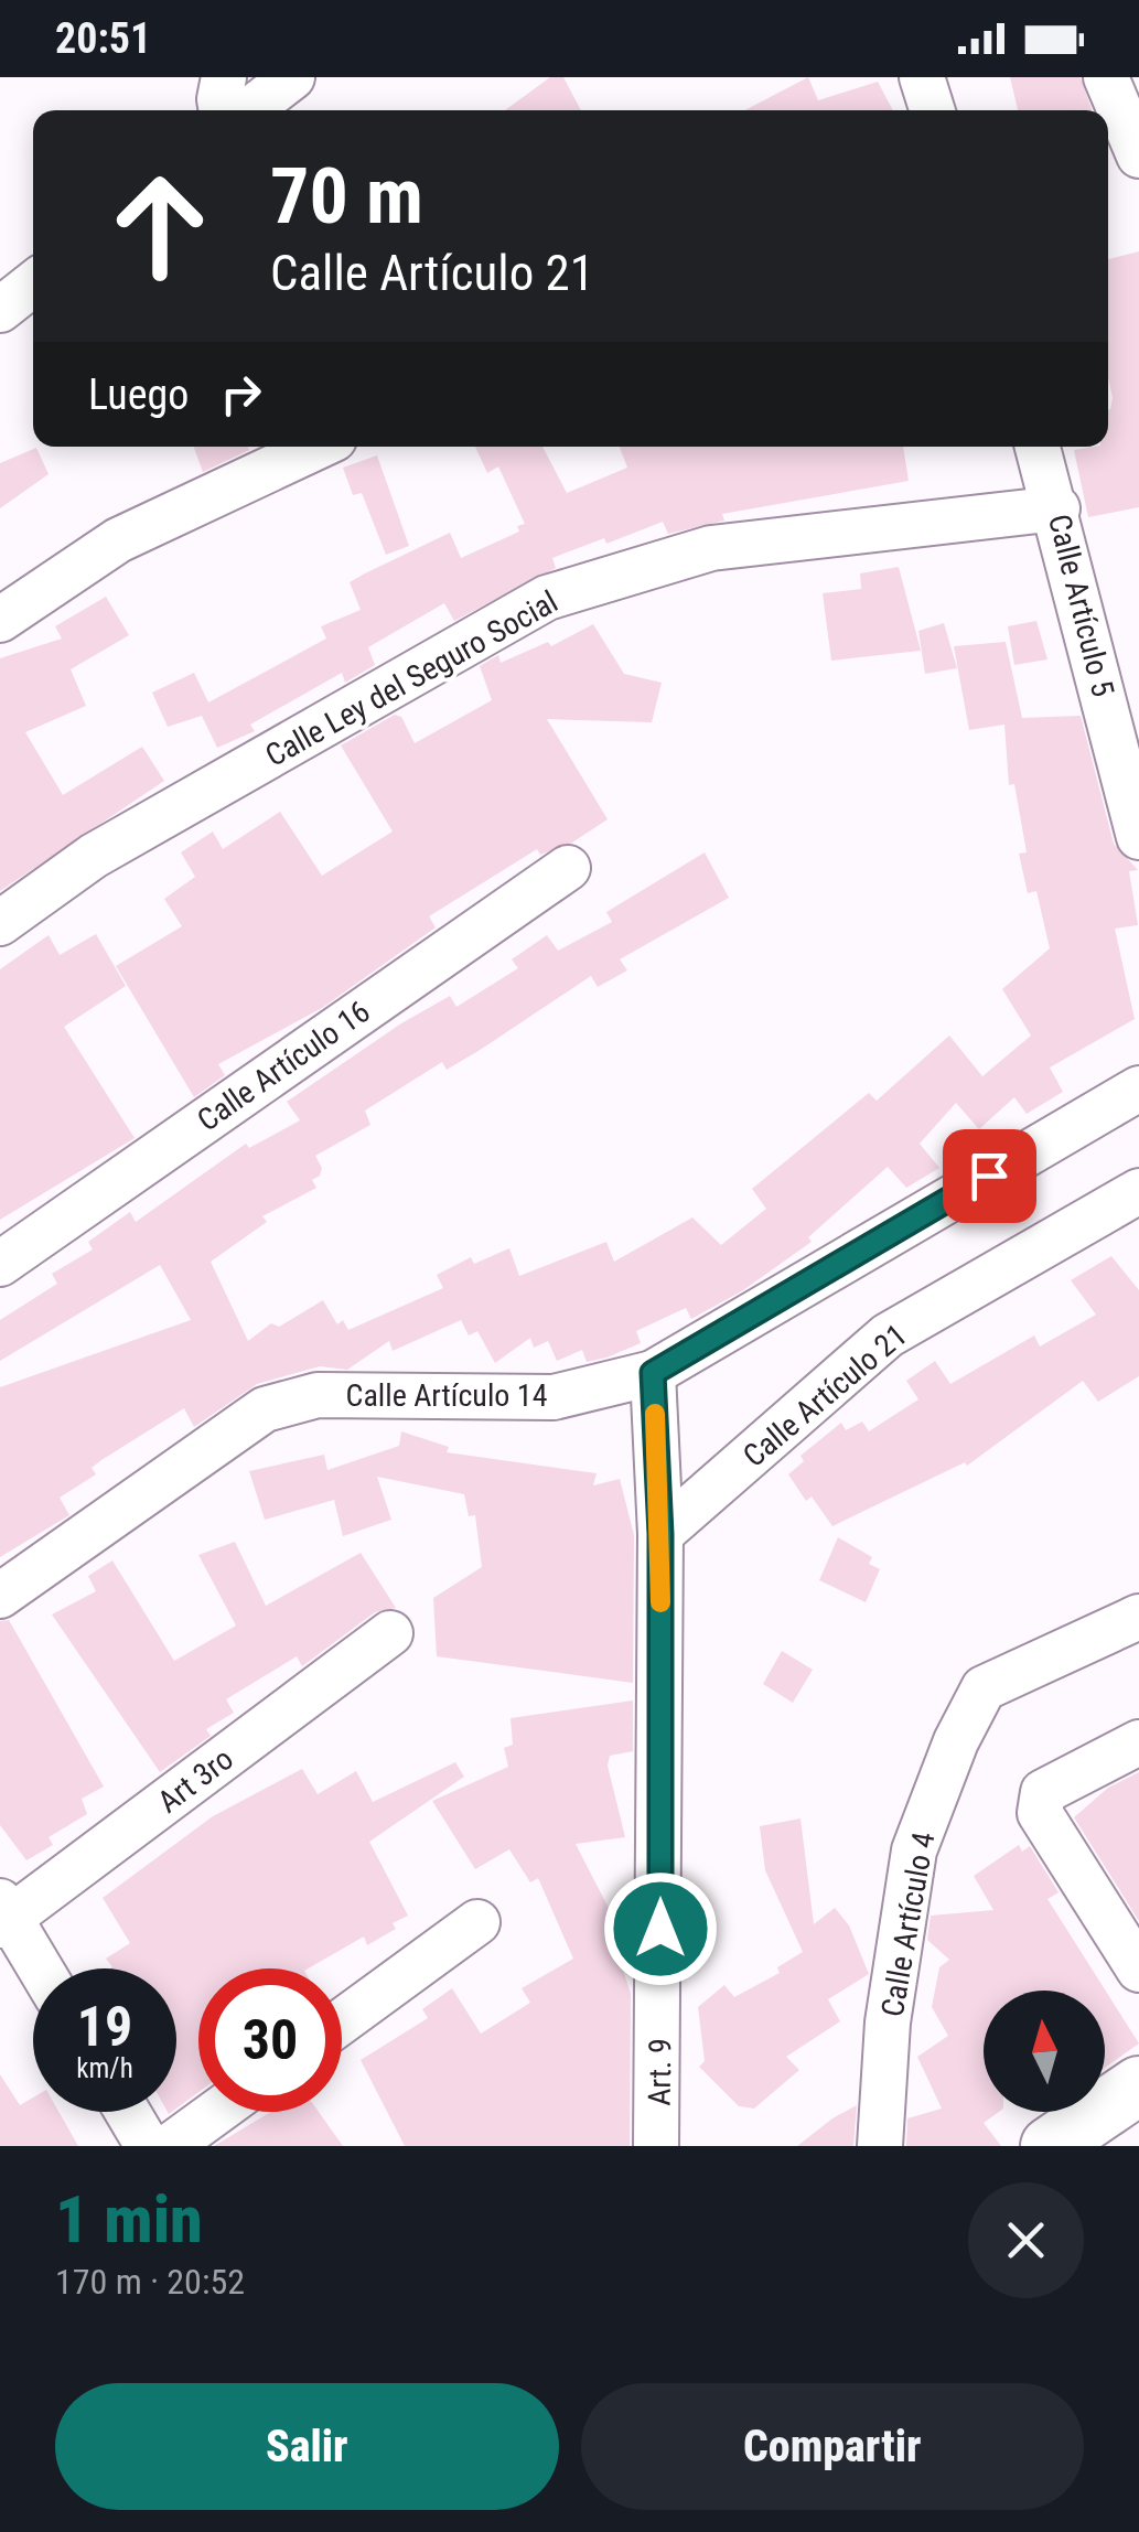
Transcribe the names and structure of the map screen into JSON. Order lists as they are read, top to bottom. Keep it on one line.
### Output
{"streets":{"street":["Calle Artículo 5","Calle Ley del Seguro Social","Calle Artículo 16","Calle Artículo 14","Calle Artículo 21","Art 3ro","Calle Artículo 4","Art. 9"]},"crossings":[["Calle Artículo 5","Calle Ley del Seguro Social"],["Calle Artículo 21","Art. 9"]],"north":"top","page":{"status":"20:51","turn":["70 m","Calle Artículo 21"],"then":"Luego","speed":"19 km/h","limit":"30","heading":["1 min","170 m · 20:52"],"buttons":["Salir","Compartir"]}}
